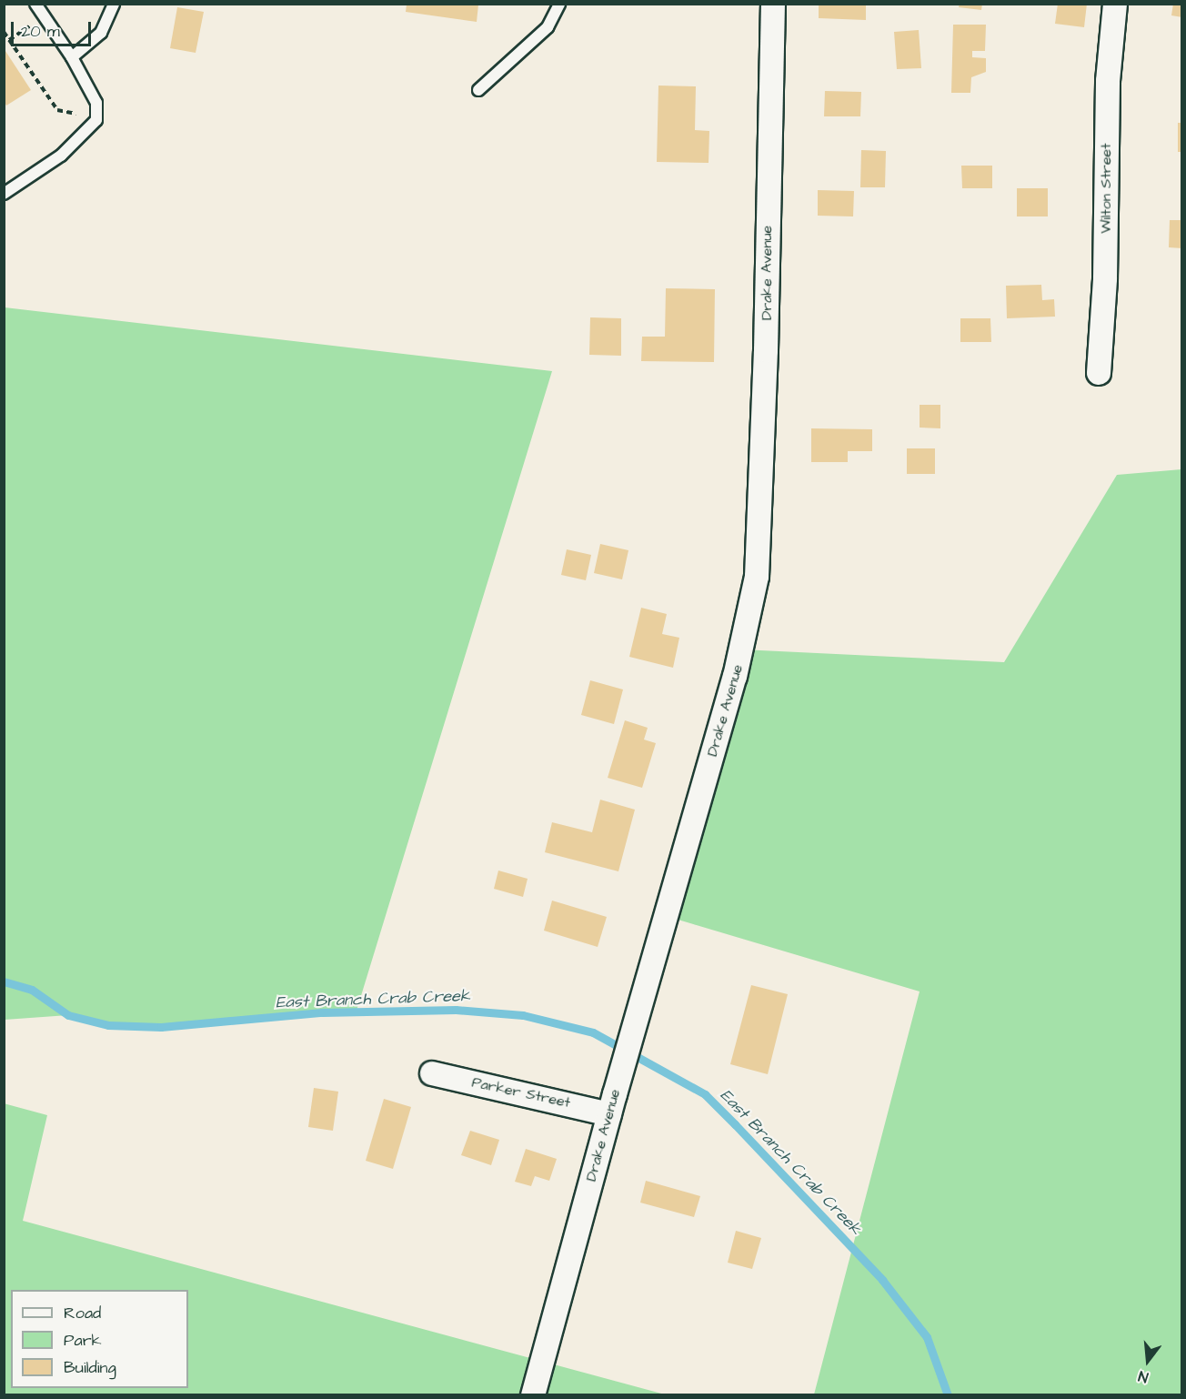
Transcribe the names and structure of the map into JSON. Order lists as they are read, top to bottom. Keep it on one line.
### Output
{"streets":{"street":["Wilton Street","Drake Avenue","Parker Street"]},"crossings":[["Drake Avenue","Parker Street"]],"water":["East Branch Crab Creek"],"legend":["Road","Park","Building"],"scale_bar":"20 m","north":"bottom"}
